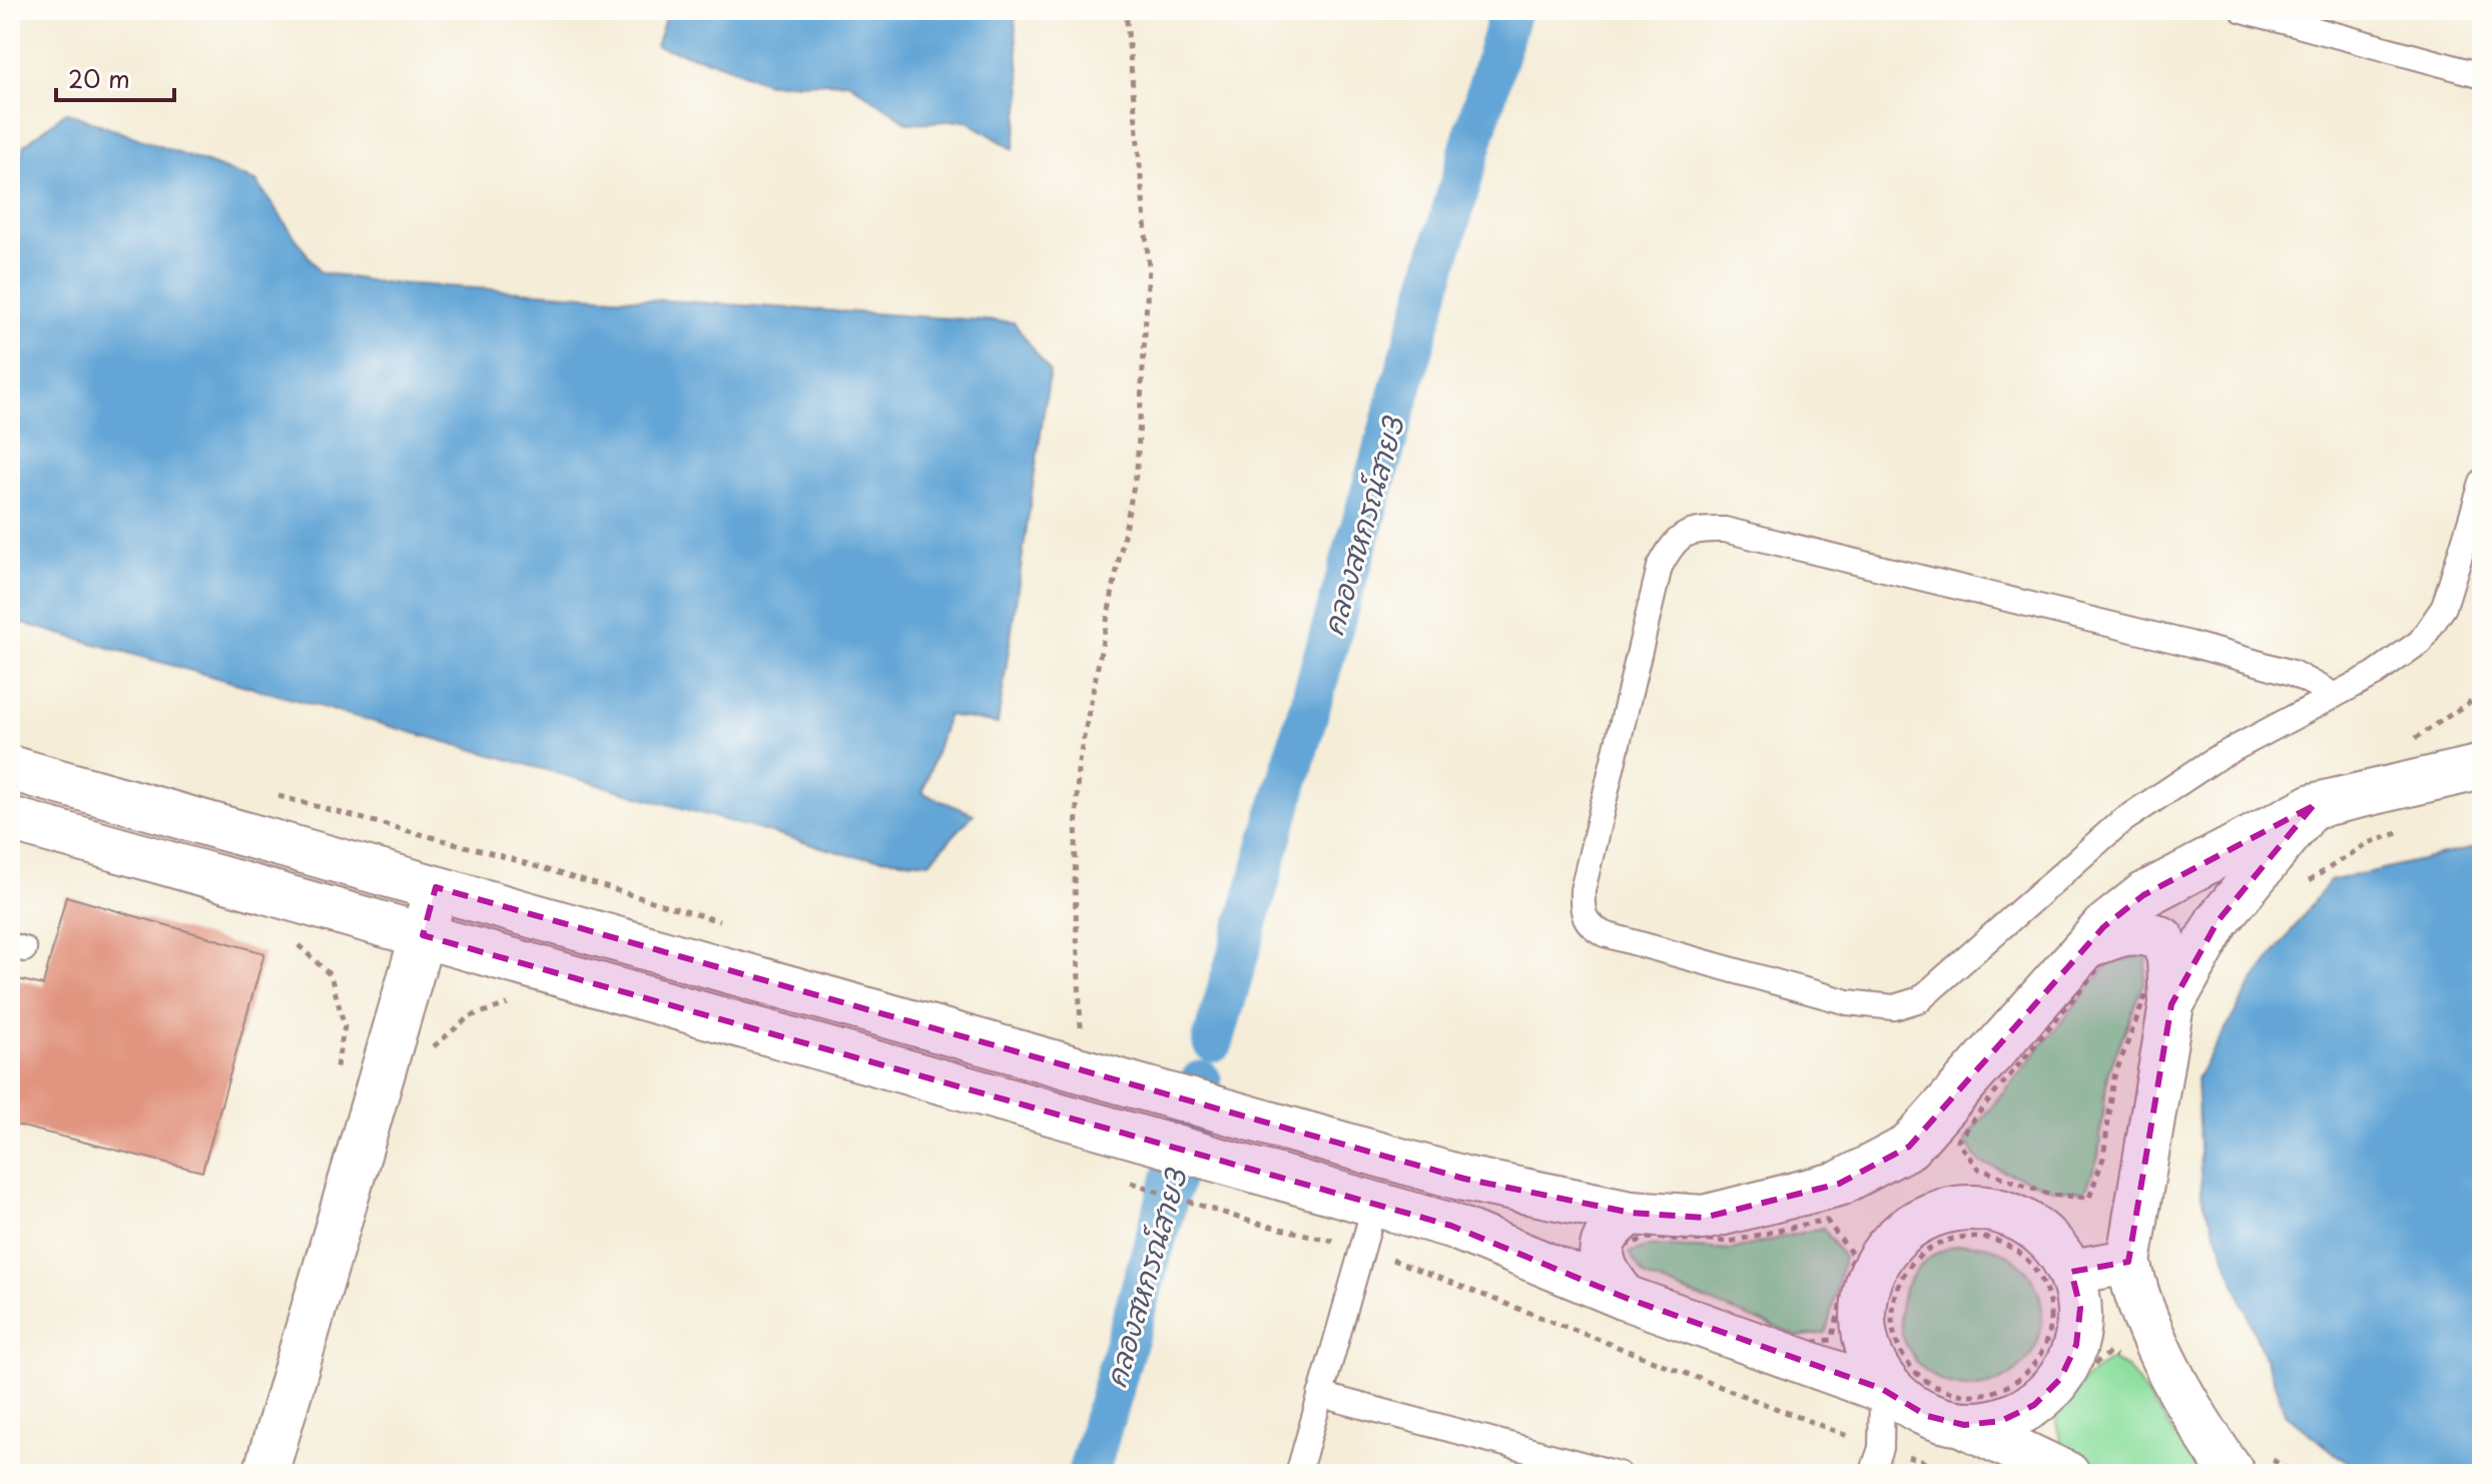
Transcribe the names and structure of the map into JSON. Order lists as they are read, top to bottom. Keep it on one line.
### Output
{"water":["คลองสหกรณ์สาย3"],"scale_bar":"20 m"}
